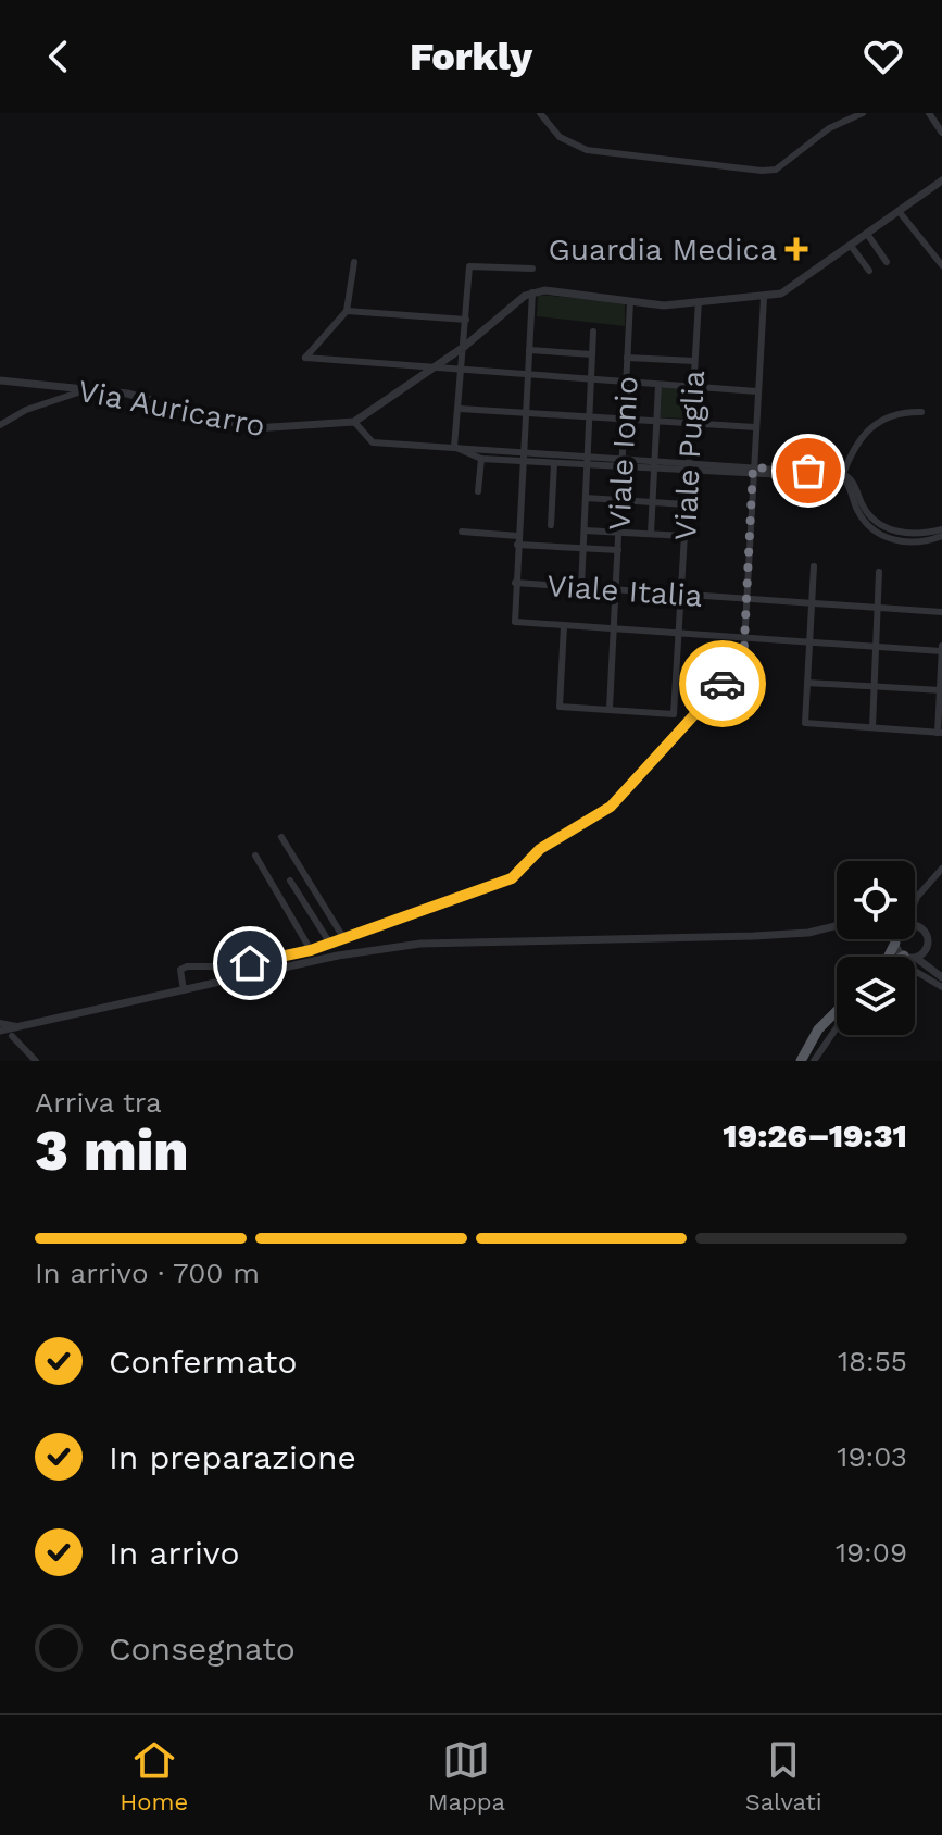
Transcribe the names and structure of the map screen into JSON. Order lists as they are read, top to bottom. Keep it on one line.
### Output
{"streets":{"street":["Via Auricarro","Viale Ionio","Viale Puglia","Viale Italia"]},"crossings":[["Viale Ionio","Viale Puglia"],["Viale Ionio","Viale Italia"],["Viale Puglia","Viale Italia"]],"places":{"health":["Guardia Medica"]},"page":{"header":"Forkly","heading":["3 min","Arriva tra","19:26–19:31"],"bar":"In arrivo · 700 m","list":[["Confermato","18:55"],["In preparazione","19:03"],["In arrivo","19:09"],"Consegnato"],"tabs":["Home","Mappa","Salvati"]}}
